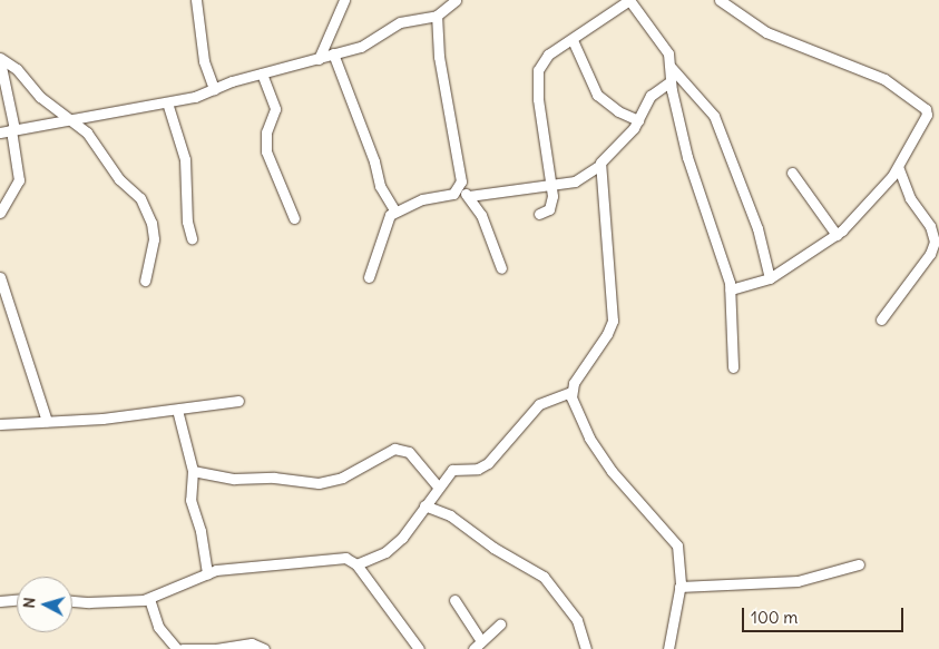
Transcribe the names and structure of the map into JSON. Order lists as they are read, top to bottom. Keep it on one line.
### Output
{"scale_bar":"100 m","north":"left"}
